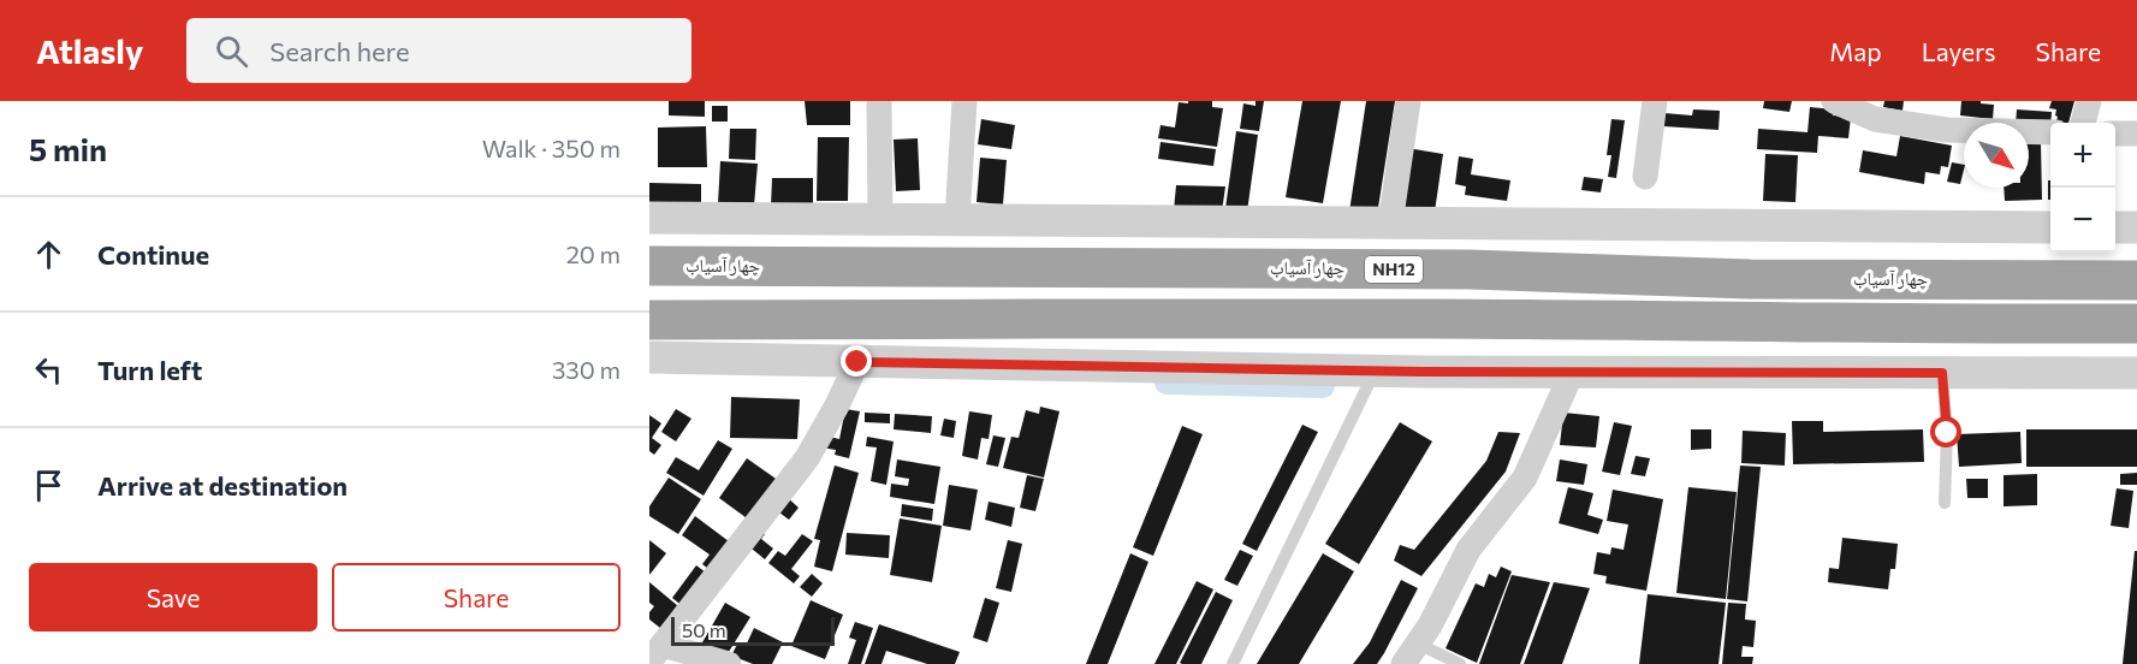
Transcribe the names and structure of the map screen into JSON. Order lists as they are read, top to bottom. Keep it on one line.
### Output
{"streets":{"highway":["چهار آسیاب","NH12"]},"scale_bar":"50 m","north":"bottom right","page":{"header":"Atlasly","search":"Search here","nav":["Map","Layers","Share"],"heading":["5 min","Walk · 350 m"],"map_buttons":["+","−"],"list":[["Continue","20 m"],["Turn left","330 m"],"Arrive at destination"],"buttons":["Save","Share"],"scale":"50 m"}}
